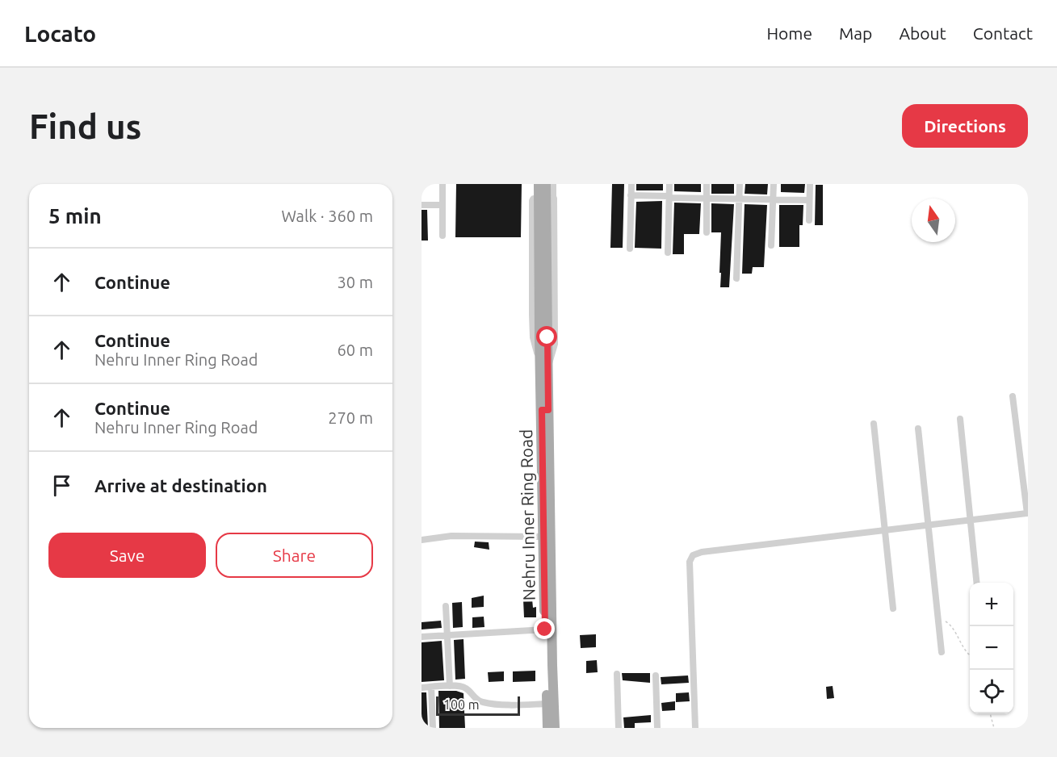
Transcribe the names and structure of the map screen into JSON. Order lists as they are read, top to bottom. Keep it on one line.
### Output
{"streets":{"main road":["Nehru Inner Ring Road"]},"scale_bar":"100 m","north":"top","page":{"header":"Locato","nav":["Home","Map","About","Contact"],"buttons":["Directions",["Save","Share"]],"title":"Find us","heading":["5 min","Walk · 360 m"],"list":[["Continue","30 m"],["Continue","Nehru Inner Ring Road","60 m"],["Continue","Nehru Inner Ring Road","270 m"],"Arrive at destination"],"map_buttons":["+","−"],"scale":"100 m"}}
